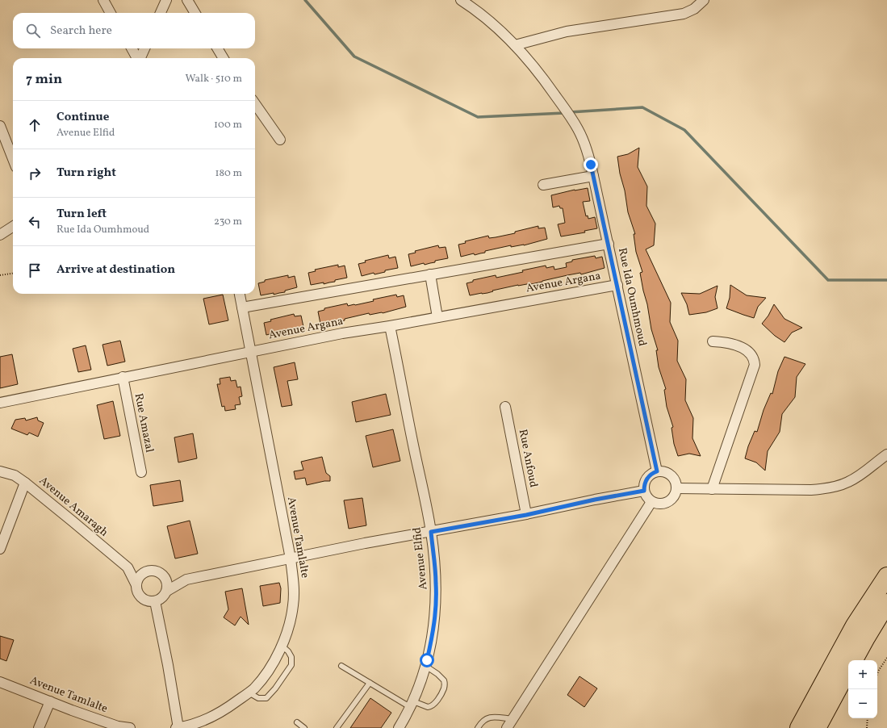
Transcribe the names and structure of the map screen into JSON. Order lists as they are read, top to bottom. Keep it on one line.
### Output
{"streets":{"street":["Avenue Argana","Rue Ida Oumhmoud","Rue Amazal","Rue Anfoud","Avenue Amaragh","Avenue Tamlalte","Avenue Elfid"]},"crossings":[["Avenue Argana","Rue Ida Oumhmoud"],["Avenue Argana","Rue Amazal"],["Avenue Argana","Avenue Tamlalte"],["Avenue Argana","Avenue Elfid"]],"page":{"search":"Search here","heading":["7 min","Walk · 510 m"],"list":[["Continue","Avenue Elfid","100 m"],["Turn right","180 m"],["Turn left","Rue Ida Oumhmoud","230 m"],"Arrive at destination"],"map_buttons":["+","−"]}}
